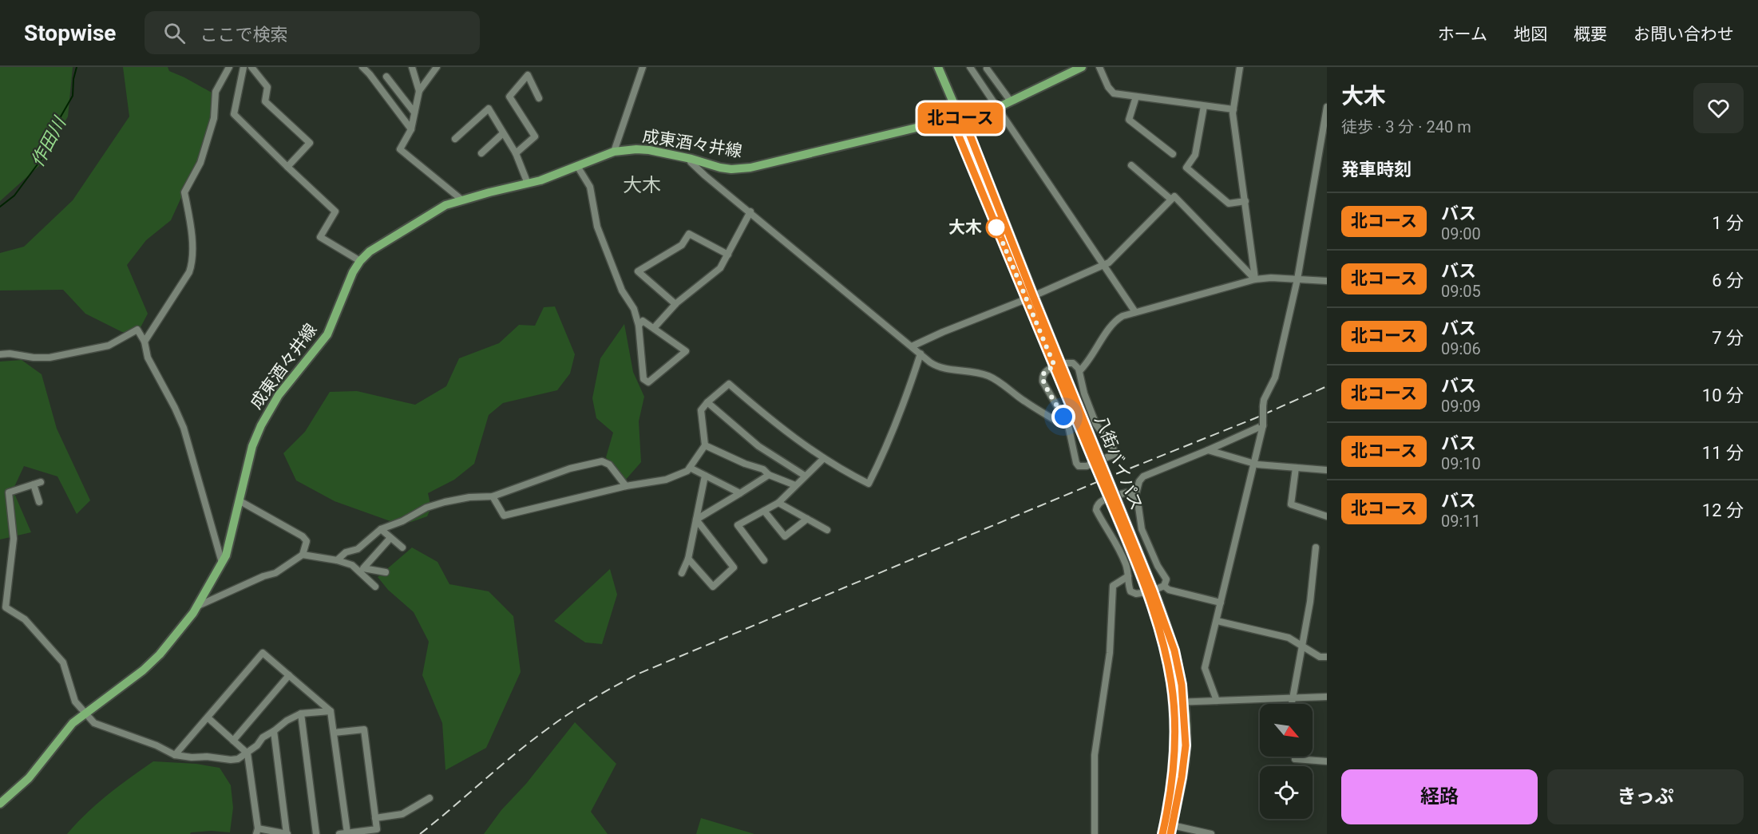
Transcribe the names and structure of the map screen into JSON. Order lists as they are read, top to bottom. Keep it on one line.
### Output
{"streets":{"main road":["成東酒々井線","八街バイパス"]},"crossings":[["成東酒々井線","八街バイパス"]],"districts":["大木"],"water":["作田川"],"places":["大木"],"lines":["bus line 北コース"],"north":"bottom right","page":{"header":"Stopwise","search":"ここで検索","nav":["ホーム","地図","概要","お問い合わせ"],"on_map":"北コース","heading":[["大木","徒歩 · 3 分 · 240 m"],"発車時刻"],"list":[{"mark":"北コース","name":"バス","note":"09:00","value":"1 分"},{"mark":"北コース","name":"バス","note":"09:05","value":"6 分"},{"mark":"北コース","name":"バス","note":"09:06","value":"7 分"},{"mark":"北コース","name":"バス","note":"09:09","value":"10 分"},{"mark":"北コース","name":"バス","note":"09:10","value":"11 分"},{"mark":"北コース","name":"バス","note":"09:11","value":"12 分"}],"buttons":["経路","きっぷ"]}}
